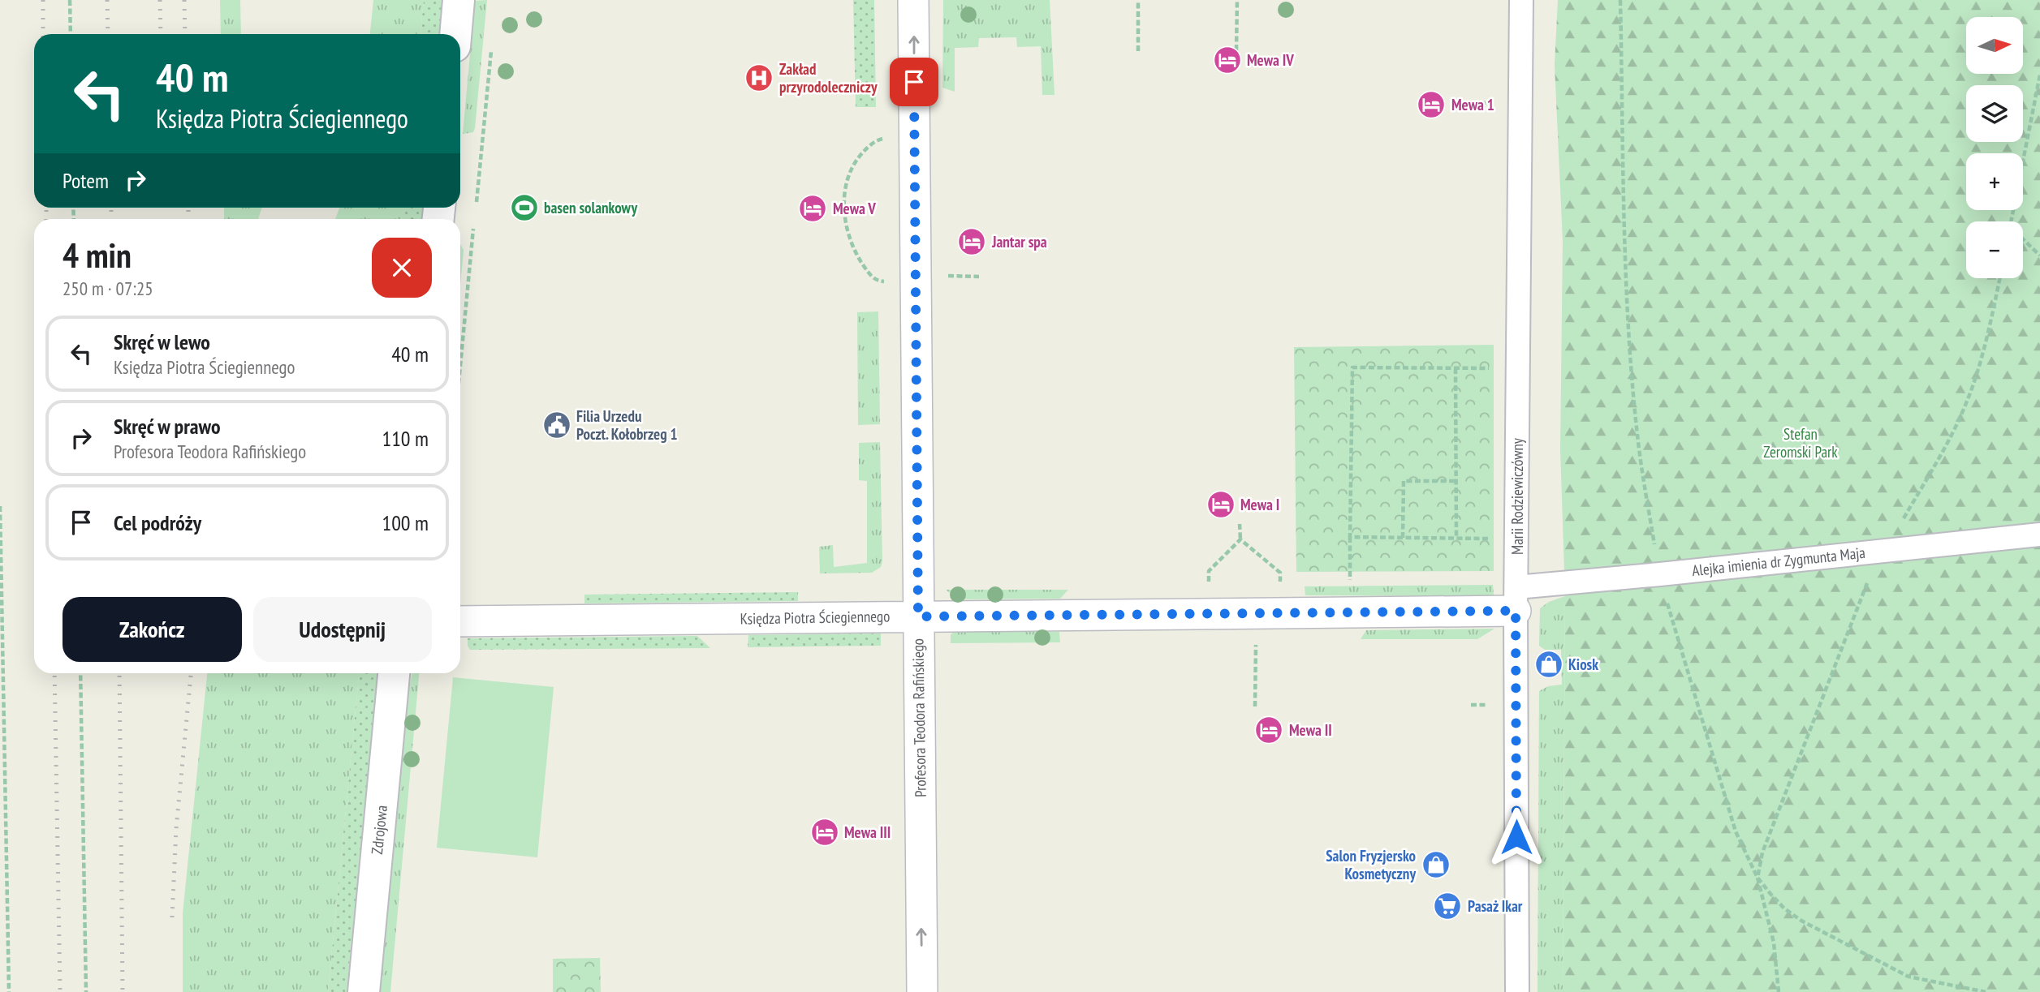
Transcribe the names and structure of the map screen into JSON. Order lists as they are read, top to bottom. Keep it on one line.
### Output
{"streets":{"street":["Marii Rodziewiczówny","Alejka imienia dr Zygmunta Maja","Księdza Piotra Ściegiennego","Profesora Teodora Rafińskiego","Zdrojowa"]},"crossings":[["Marii Rodziewiczówny","Alejka imienia dr Zygmunta Maja"],["Marii Rodziewiczówny","Księdza Piotra Ściegiennego"],["Alejka imienia dr Zygmunta Maja","Księdza Piotra Ściegiennego"],["Księdza Piotra Ściegiennego","Profesora Teodora Rafińskiego"]],"one_way":["Profesora Teodora Rafińskiego"],"parks":["Stefan Zeromski Park"],"places":{"hotel":["Mewa IV","Mewa 1","Mewa V","Jantar spa","Mewa I","Mewa II","Mewa III"],"hospital":["Zakład przyrodoleczniczy"],"sports":["basen solankowy"],"public building":["Filia Urzedu Poczt. Kołobrzeg 1"],"shop":["Kiosk","Salon Fryzjersko Kosmetyczny"],"supermarket":["Pasaż Ikar"]},"north":"right","page":{"map_buttons":["+","−"],"turn":["40 m","Księdza Piotra Ściegiennego"],"then":"Potem","heading":["4 min","250 m · 07:25"],"list":[{"name":"Skręć w lewo","note":"Księdza Piotra Ściegiennego","value":"40 m"},{"name":"Skręć w prawo","note":"Profesora Teodora Rafińskiego","value":"110 m"},{"name":"Cel podróży","value":"100 m"}],"buttons":["Zakończ","Udostępnij"]}}
